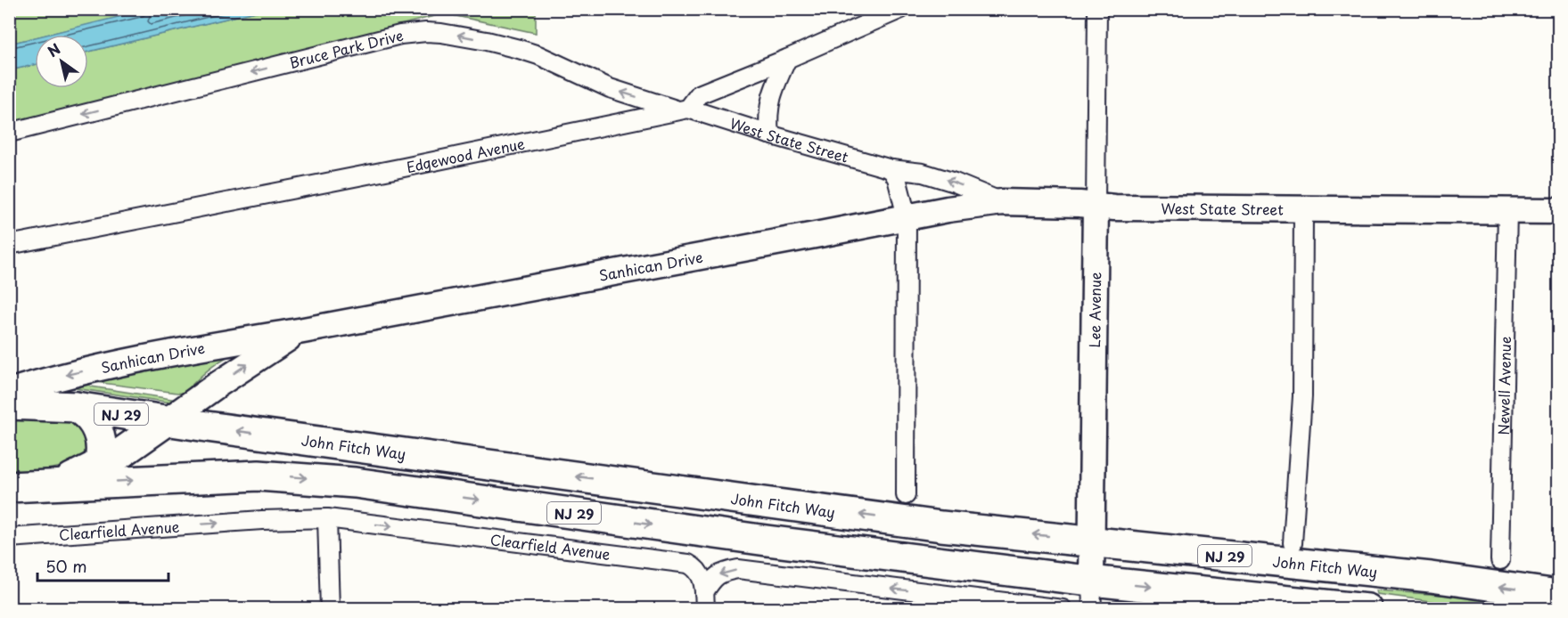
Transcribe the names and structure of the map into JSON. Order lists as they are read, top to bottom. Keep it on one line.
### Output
{"streets":{"highway":["NJ 29","John Fitch Way"],"main road":["West State Street","Sanhican Drive","Lee Avenue"],"street":["Bruce Park Drive","Edgewood Avenue","Newell Avenue","Clearfield Avenue"]},"crossings":[["Bruce Park Drive","West State Street"],["Bruce Park Drive","Edgewood Avenue"],["West State Street","Edgewood Avenue"],["West State Street","Sanhican Drive"],["West State Street","Lee Avenue"],["West State Street","Newell Avenue"],["Sanhican Drive","John Fitch Way"],["Lee Avenue","NJ 29"],["Lee Avenue","John Fitch Way"]],"one_way":["Bruce Park Drive"],"scale_bar":"50 m","north":"top left"}
